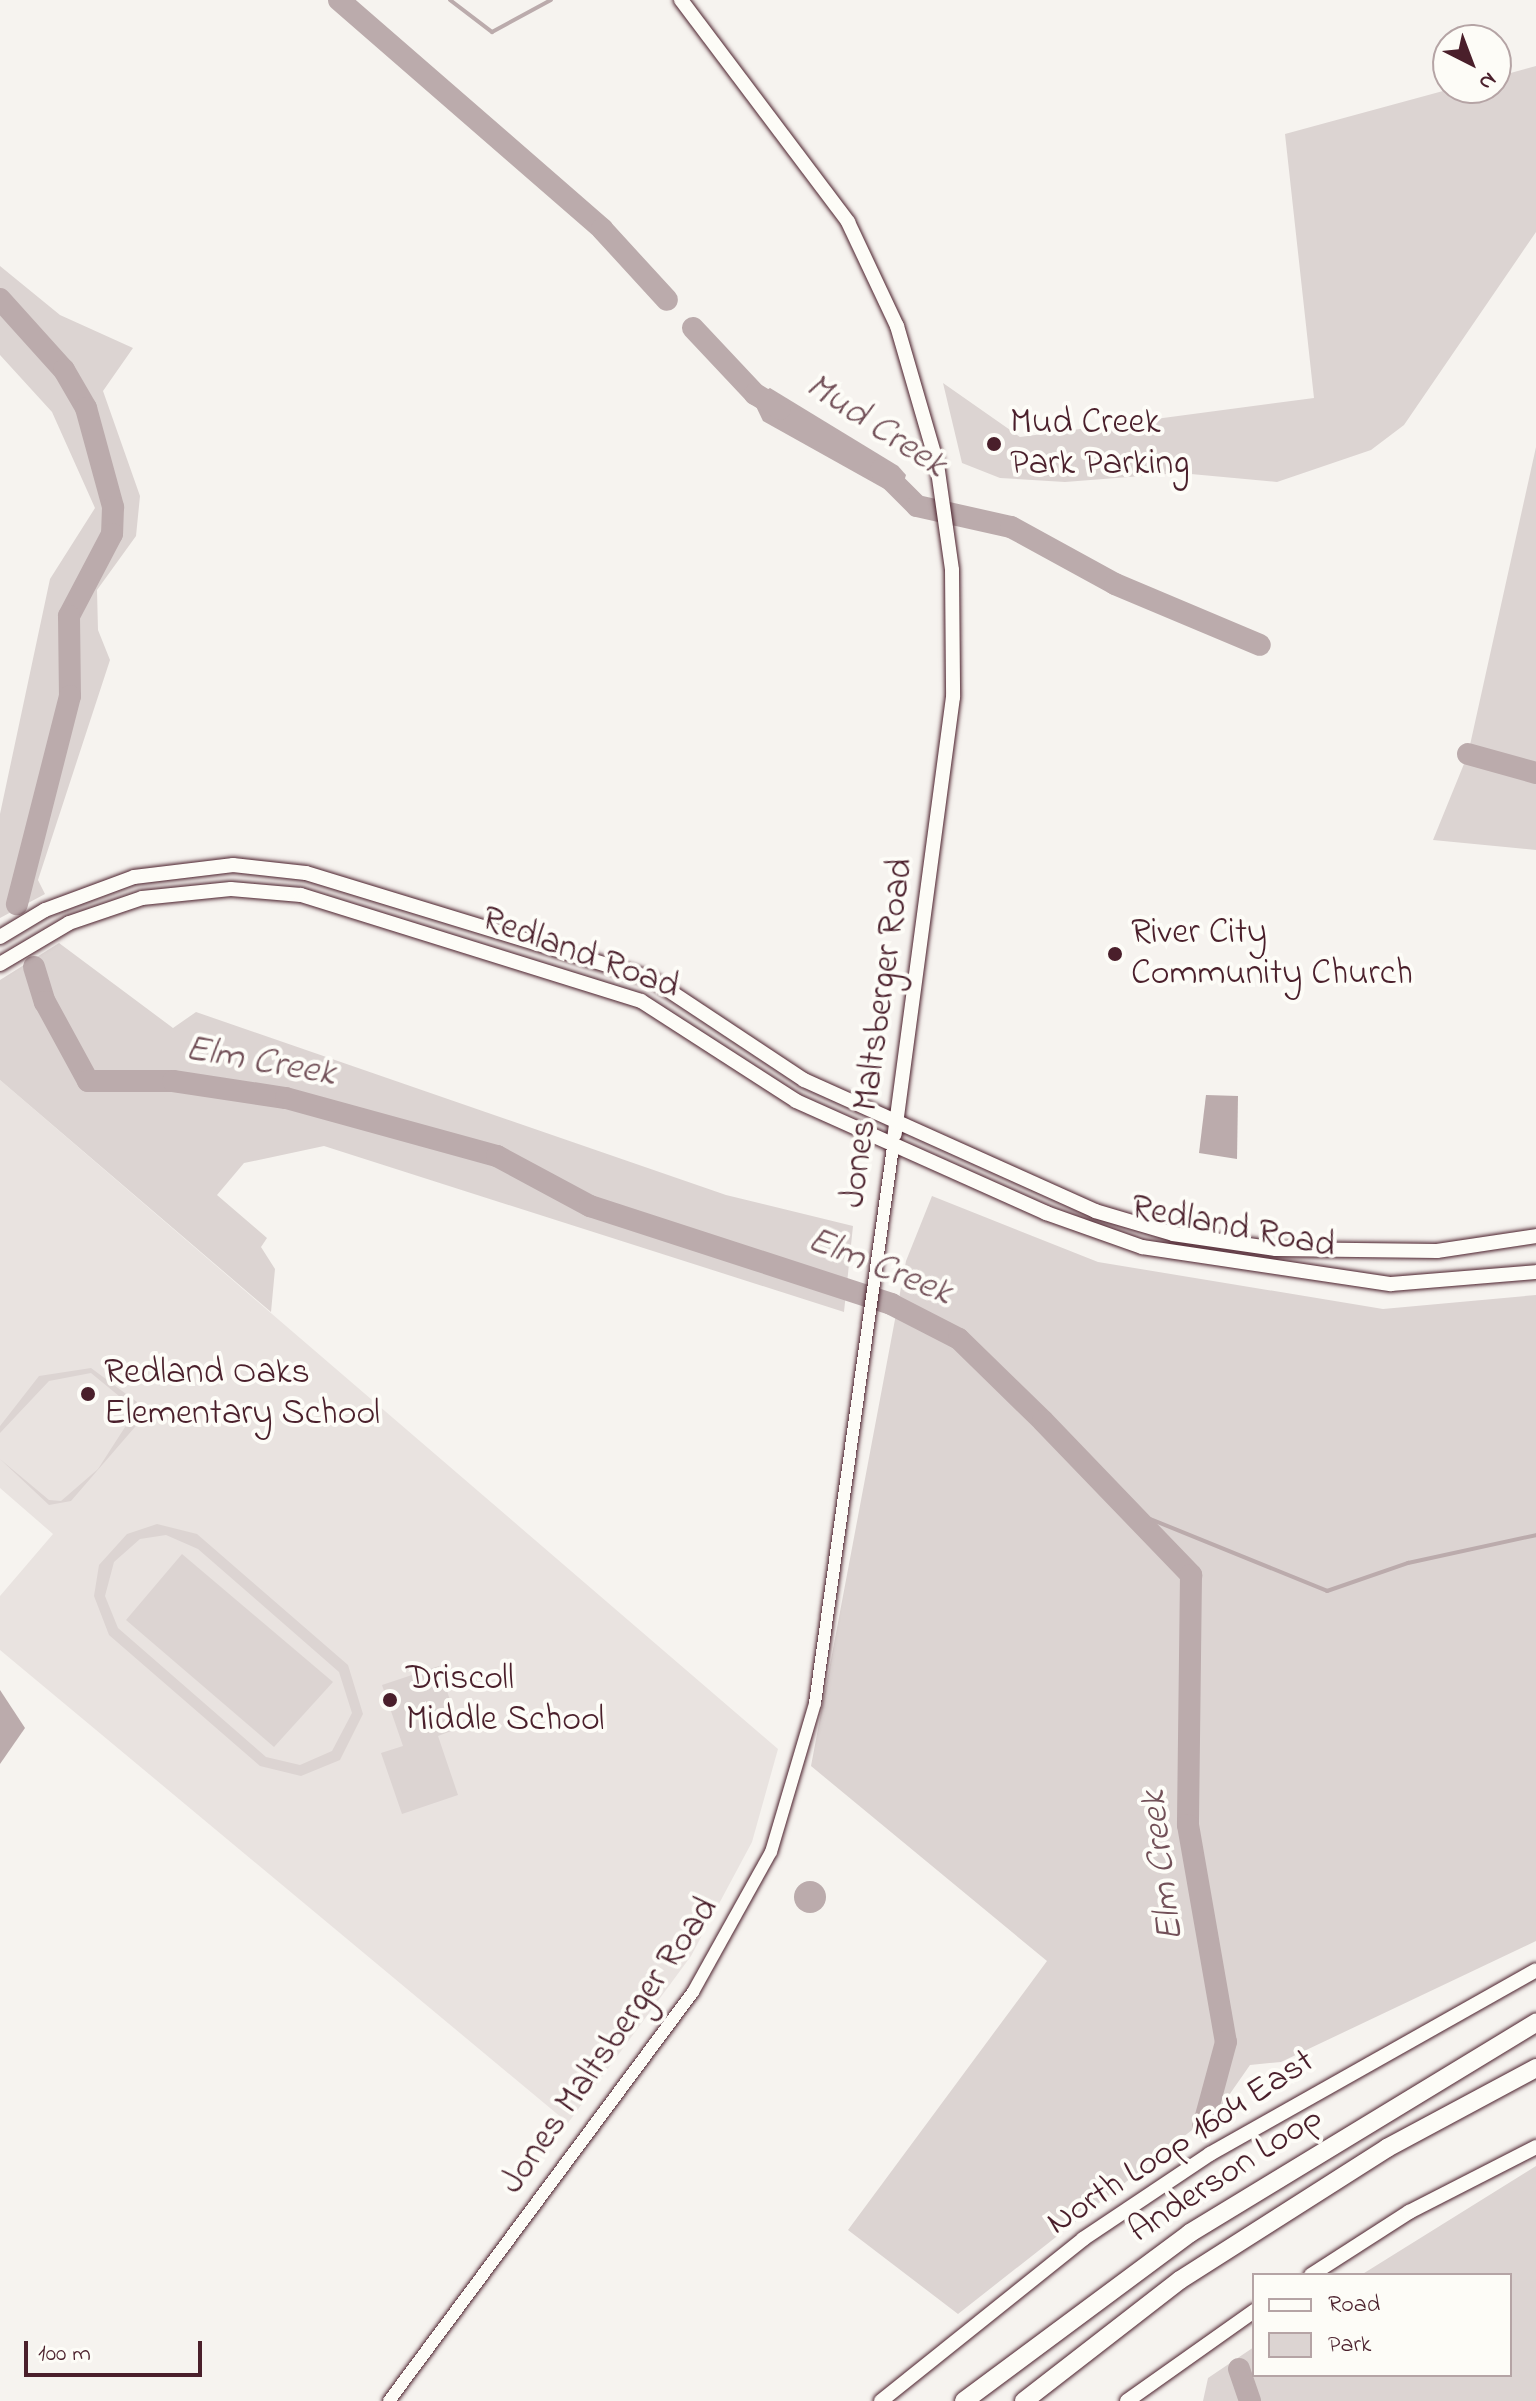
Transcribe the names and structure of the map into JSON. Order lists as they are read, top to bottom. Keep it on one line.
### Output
{"streets":{"highway":["Anderson Loop"],"main road":["Redland Road","Jones Maltsberger Road","North Loop 1604 East"]},"crossings":[["Redland Road","Jones Maltsberger Road"]],"water":["Mud Creek","Elm Creek"],"places":["Mud Creek Park Parking","River City Community Church","Redland Oaks Elementary School","Driscoll Middle School"],"legend":["Road","Park"],"scale_bar":"100 m","north":"bottom right"}
